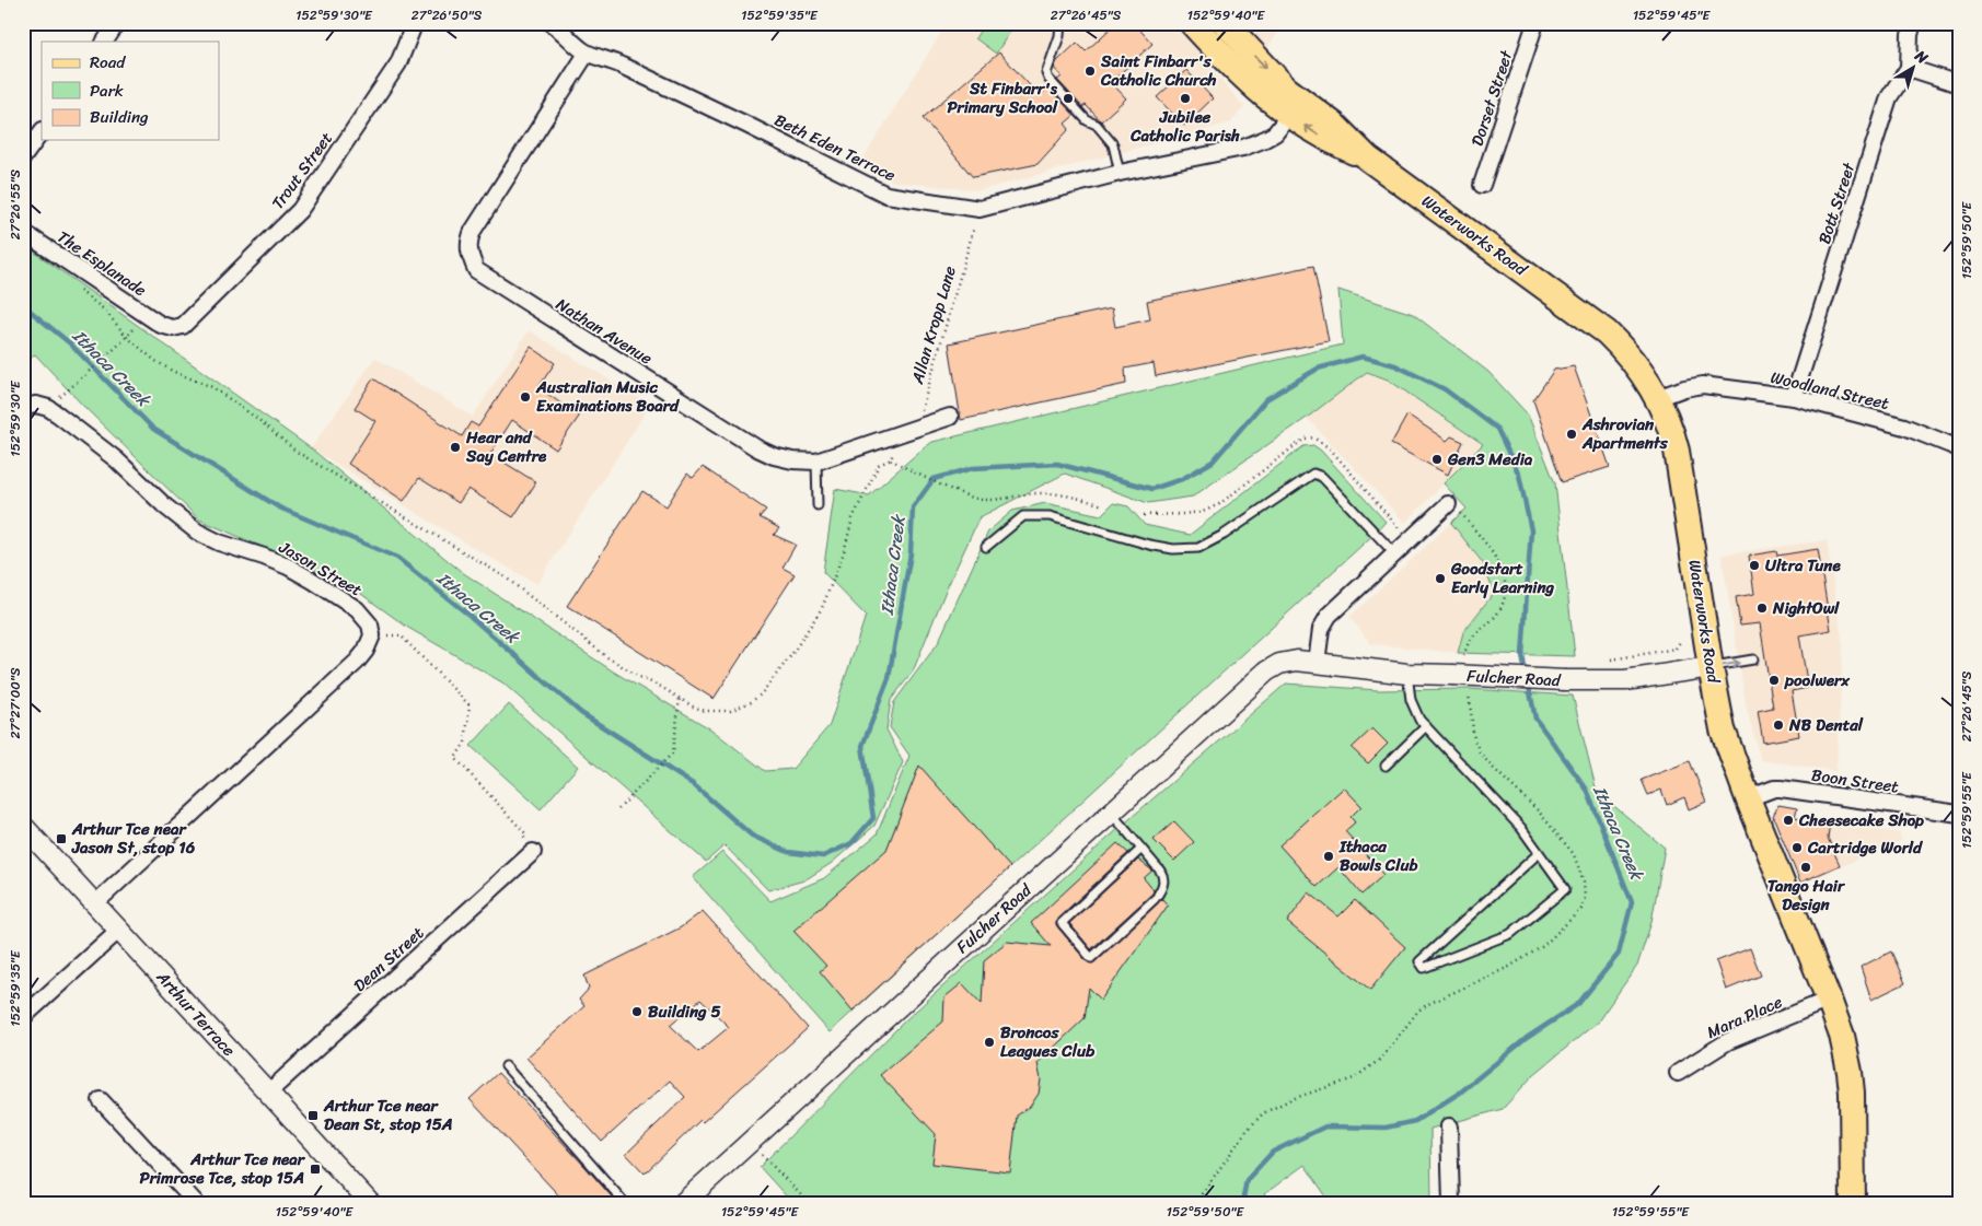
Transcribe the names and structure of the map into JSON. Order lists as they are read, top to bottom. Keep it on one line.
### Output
{"streets":{"main road":["Waterworks Road"],"street":["Dorset Street","Beth Eden Terrace","Trout Street","Bott Street","The Esplanade","Nathan Avenue","Woodland Street","Jason Street","Fulcher Road","Boon Street","Dean Street","Arthur Terrace","Mara Place"],"path":["Allan Kropp Lane"]},"crossings":[["Beth Eden Terrace","Waterworks Road"],["Beth Eden Terrace","Nathan Avenue"],["Trout Street","The Esplanade"],["Bott Street","Woodland Street"],["Waterworks Road","Woodland Street"],["Waterworks Road","Fulcher Road"],["Waterworks Road","Boon Street"],["Waterworks Road","Mara Place"],["Allan Kropp Lane","Nathan Avenue"],["Dean Street","Arthur Terrace"]],"water":["Ithaca Creek"],"places":{"other":["Saint Finbarr's Catholic Church","St Finbarr's Primary School","Jubilee Catholic Parish","Australian Music Examinations Board","Ashrovian Apartments","Hear and Say Centre","Gen3 Media","Ultra Tune","Goodstart Early Learning","NightOwl","poolwerx","NB Dental","Cheesecake Shop","Cartridge World","Ithaca Bowls Club","Tango Hair Design","Building 5","Broncos Leagues Club"],"transit":["Arthur Tce near Jason St, stop 16","Arthur Tce near Dean St, stop 15A","Arthur Tce near Primrose Tce, stop 15A"]},"legend":["Road","Park","Building"],"north":"top right","coordinates":["152°59'30\"E","27°26'50\"S","152°59'35\"E","27°26'45\"S","152°59'40\"E","152°59'45\"E","27°26'55\"S","152°59'50\"E","27°27'00\"S","152°59'55\"E"]}
